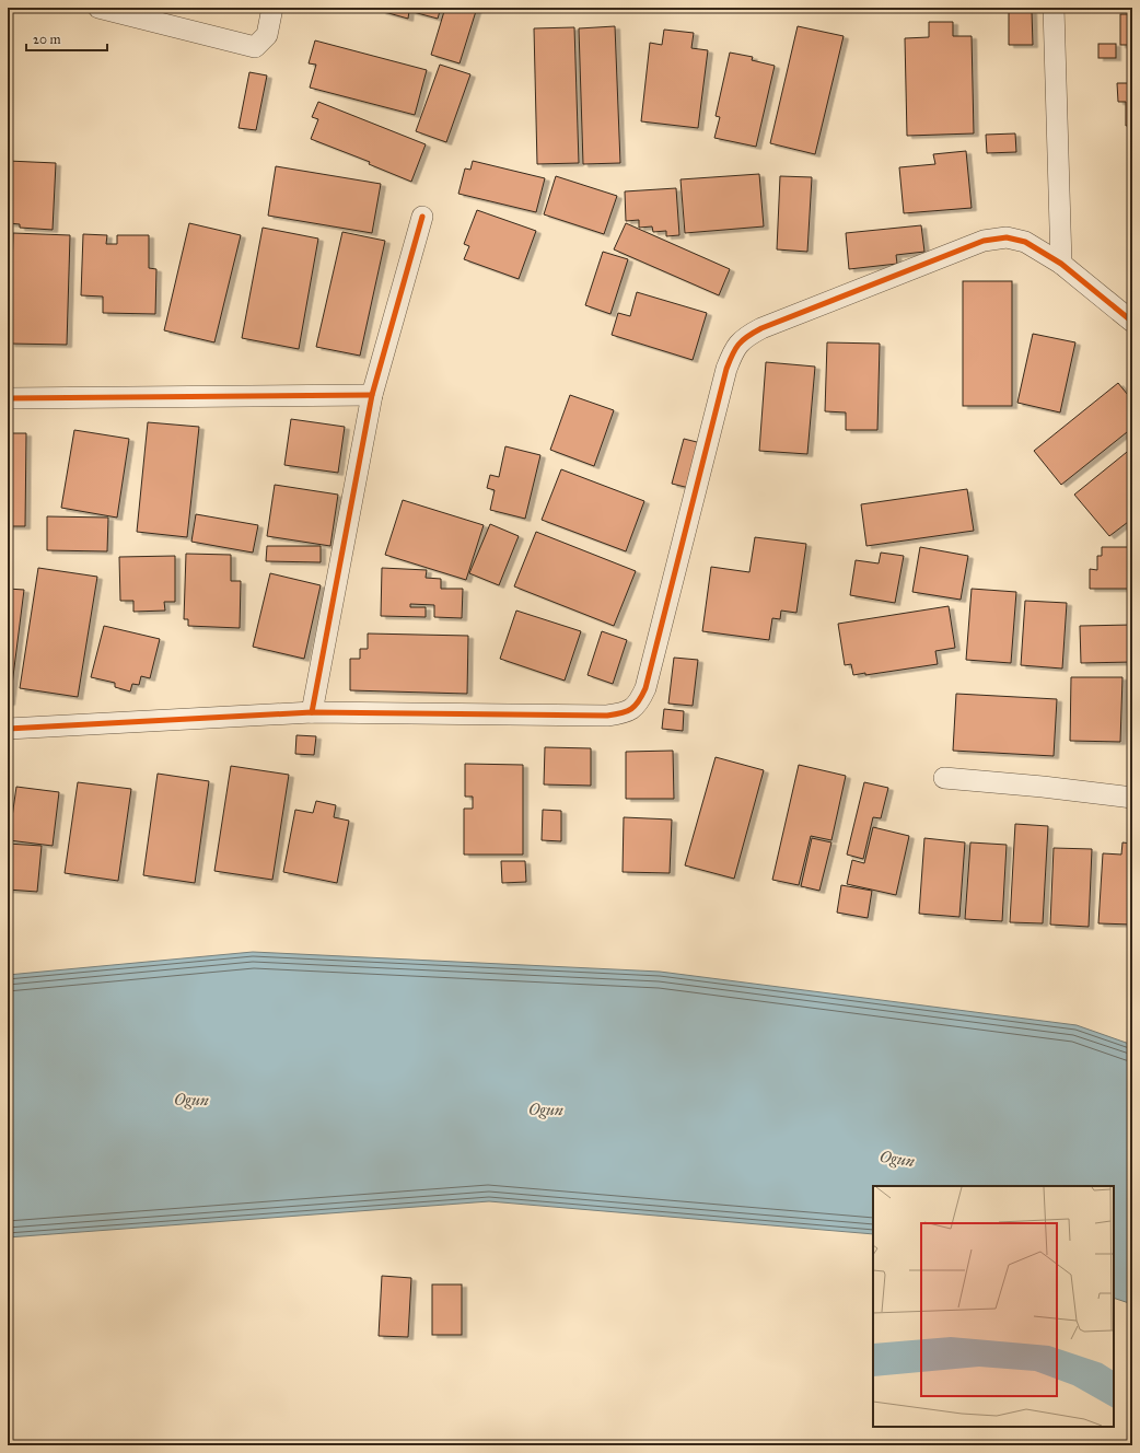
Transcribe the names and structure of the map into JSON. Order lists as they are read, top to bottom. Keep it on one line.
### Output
{"water":["Ogun"],"scale_bar":"20 m"}
